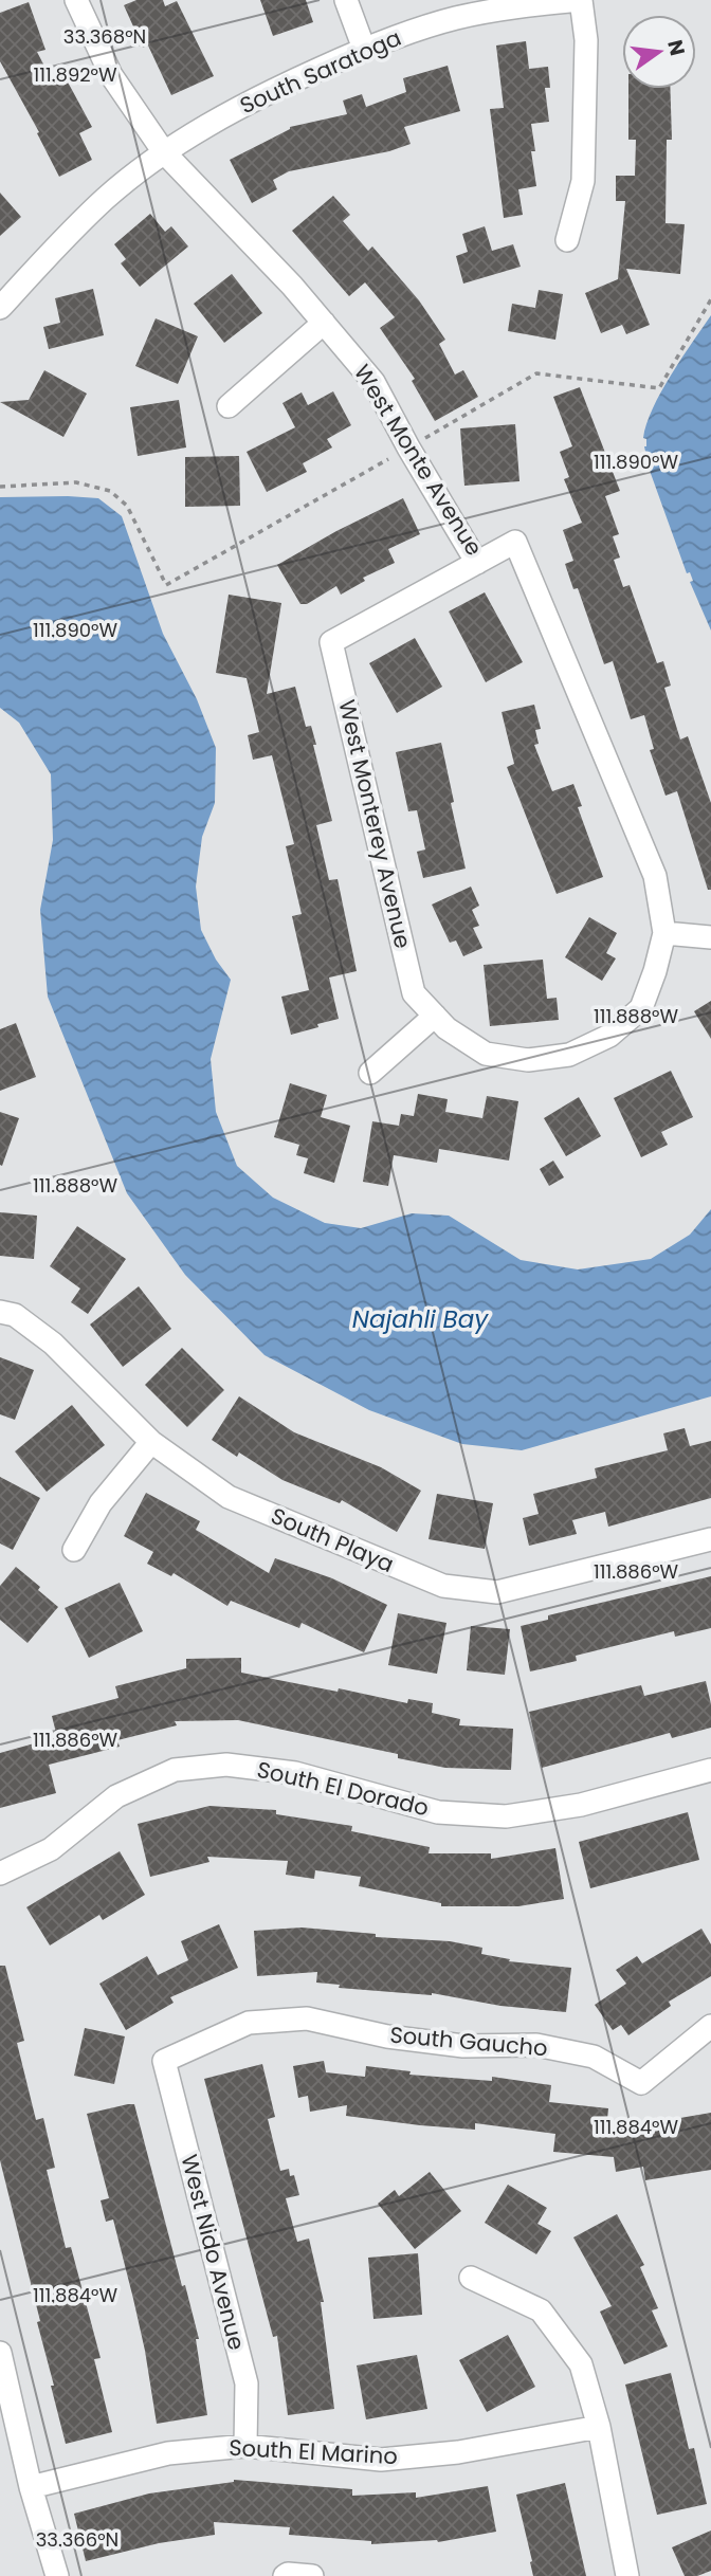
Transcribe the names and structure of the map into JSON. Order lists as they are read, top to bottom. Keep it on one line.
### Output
{"streets":{"street":["South Saratoga","West Monte Avenue","West Monterey Avenue","South Playa","South El Dorado","South Gaucho","West Nido Avenue","South El Marino"]},"crossings":[["South Saratoga","West Monte Avenue"],["West Monte Avenue","West Monterey Avenue"],["South Gaucho","West Nido Avenue"],["West Nido Avenue","South El Marino"]],"water":["Najahli Bay"],"north":"right","coordinates":["33.368°N","111.892°W","111.890°W","111.888°W","111.886°W","111.884°W","33.366°N"]}
